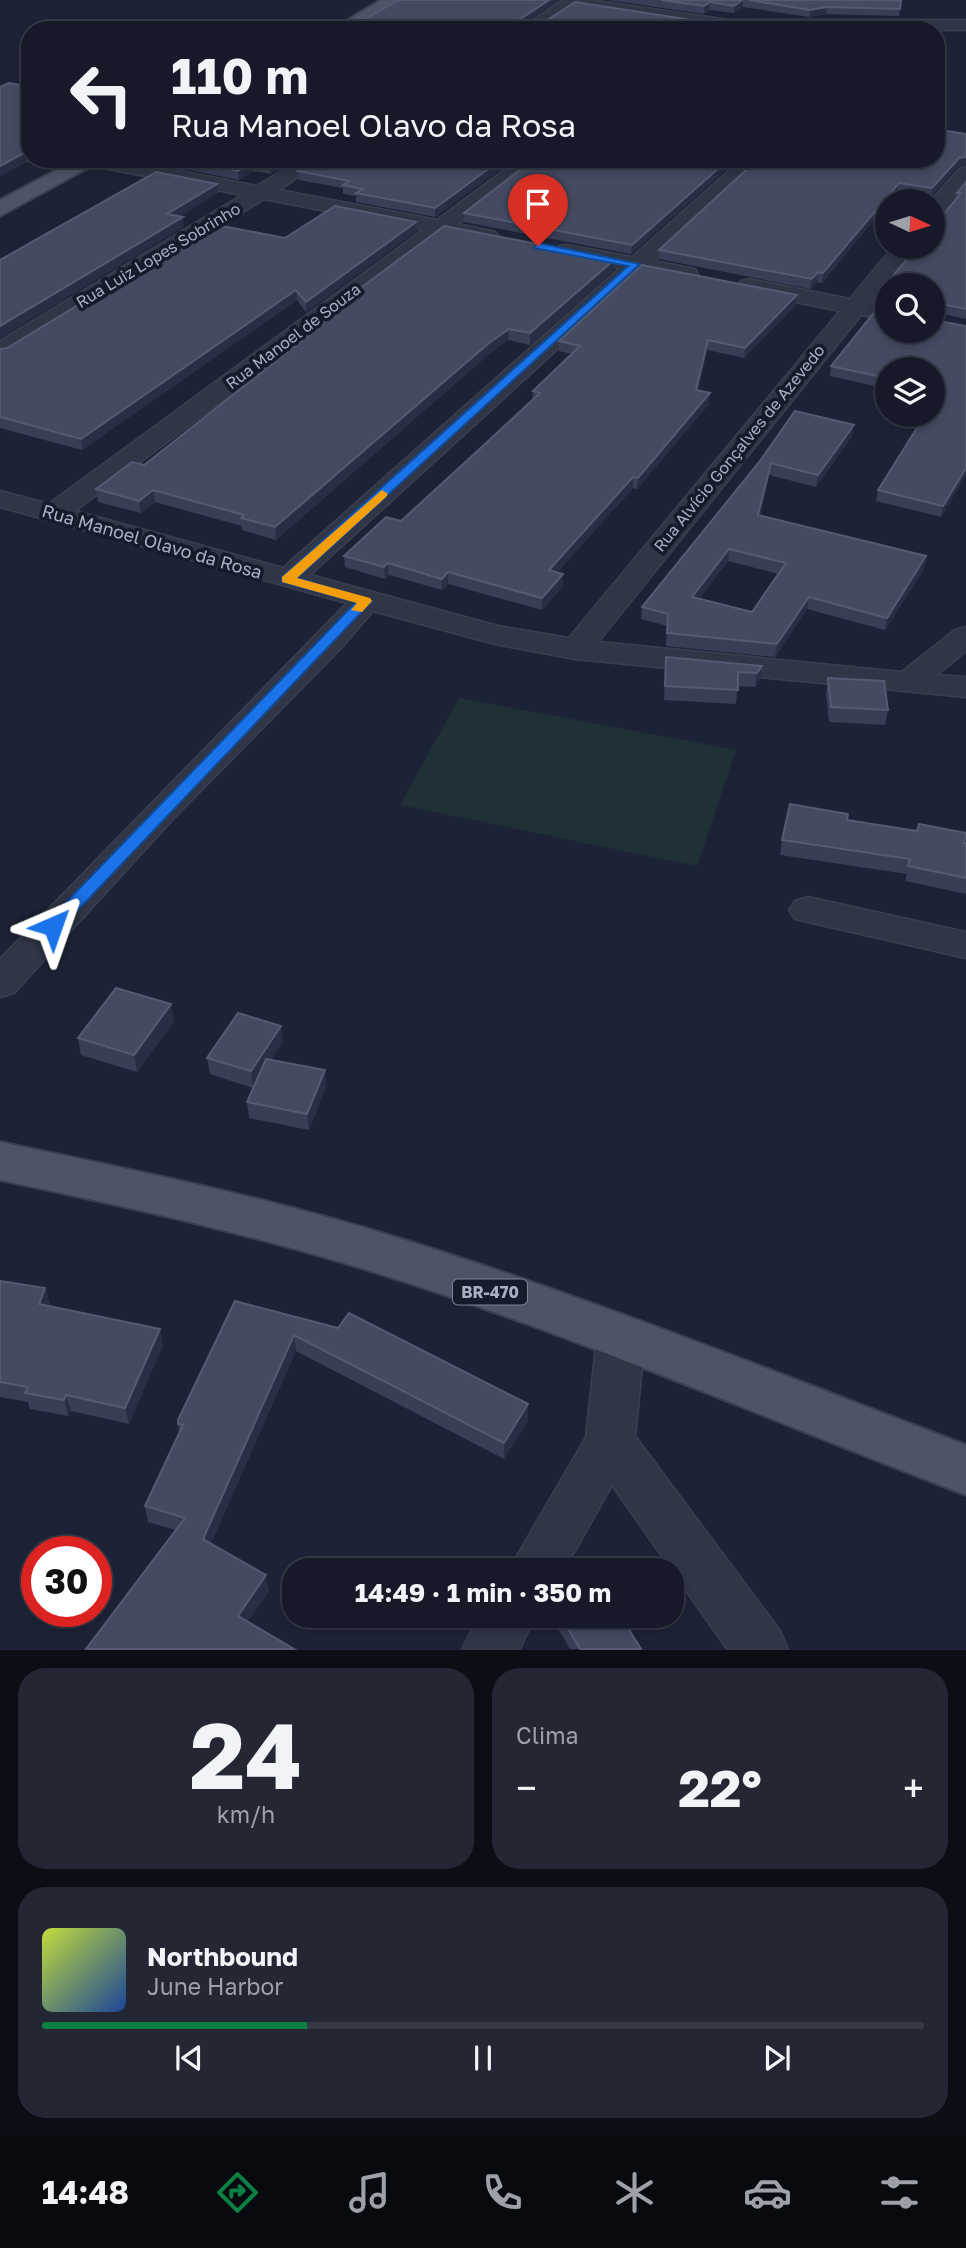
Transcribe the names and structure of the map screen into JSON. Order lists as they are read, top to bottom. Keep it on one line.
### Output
{"streets":{"main road":["BR-470"],"street":["Rua Luiz Lopes Sobrinho","Rua Manoel de Souza","Rua Alvício Gonçalves de Azevedo","Rua Manoel Olavo da Rosa"]},"crossings":[["Rua Manoel de Souza","Rua Manoel Olavo da Rosa"],["Rua Alvício Gonçalves de Azevedo","Rua Manoel Olavo da Rosa"]],"north":"right","page":{"turn":["110 m","Rua Manoel Olavo da Rosa"],"limit":"30","trip":"14:49 · 1 min · 350 m","tile":[["24","km/h"],"Clima"],"heat":["−","22°","+"],"song":["Northbound","June Harbor"],"tabs":"14:48"}}
